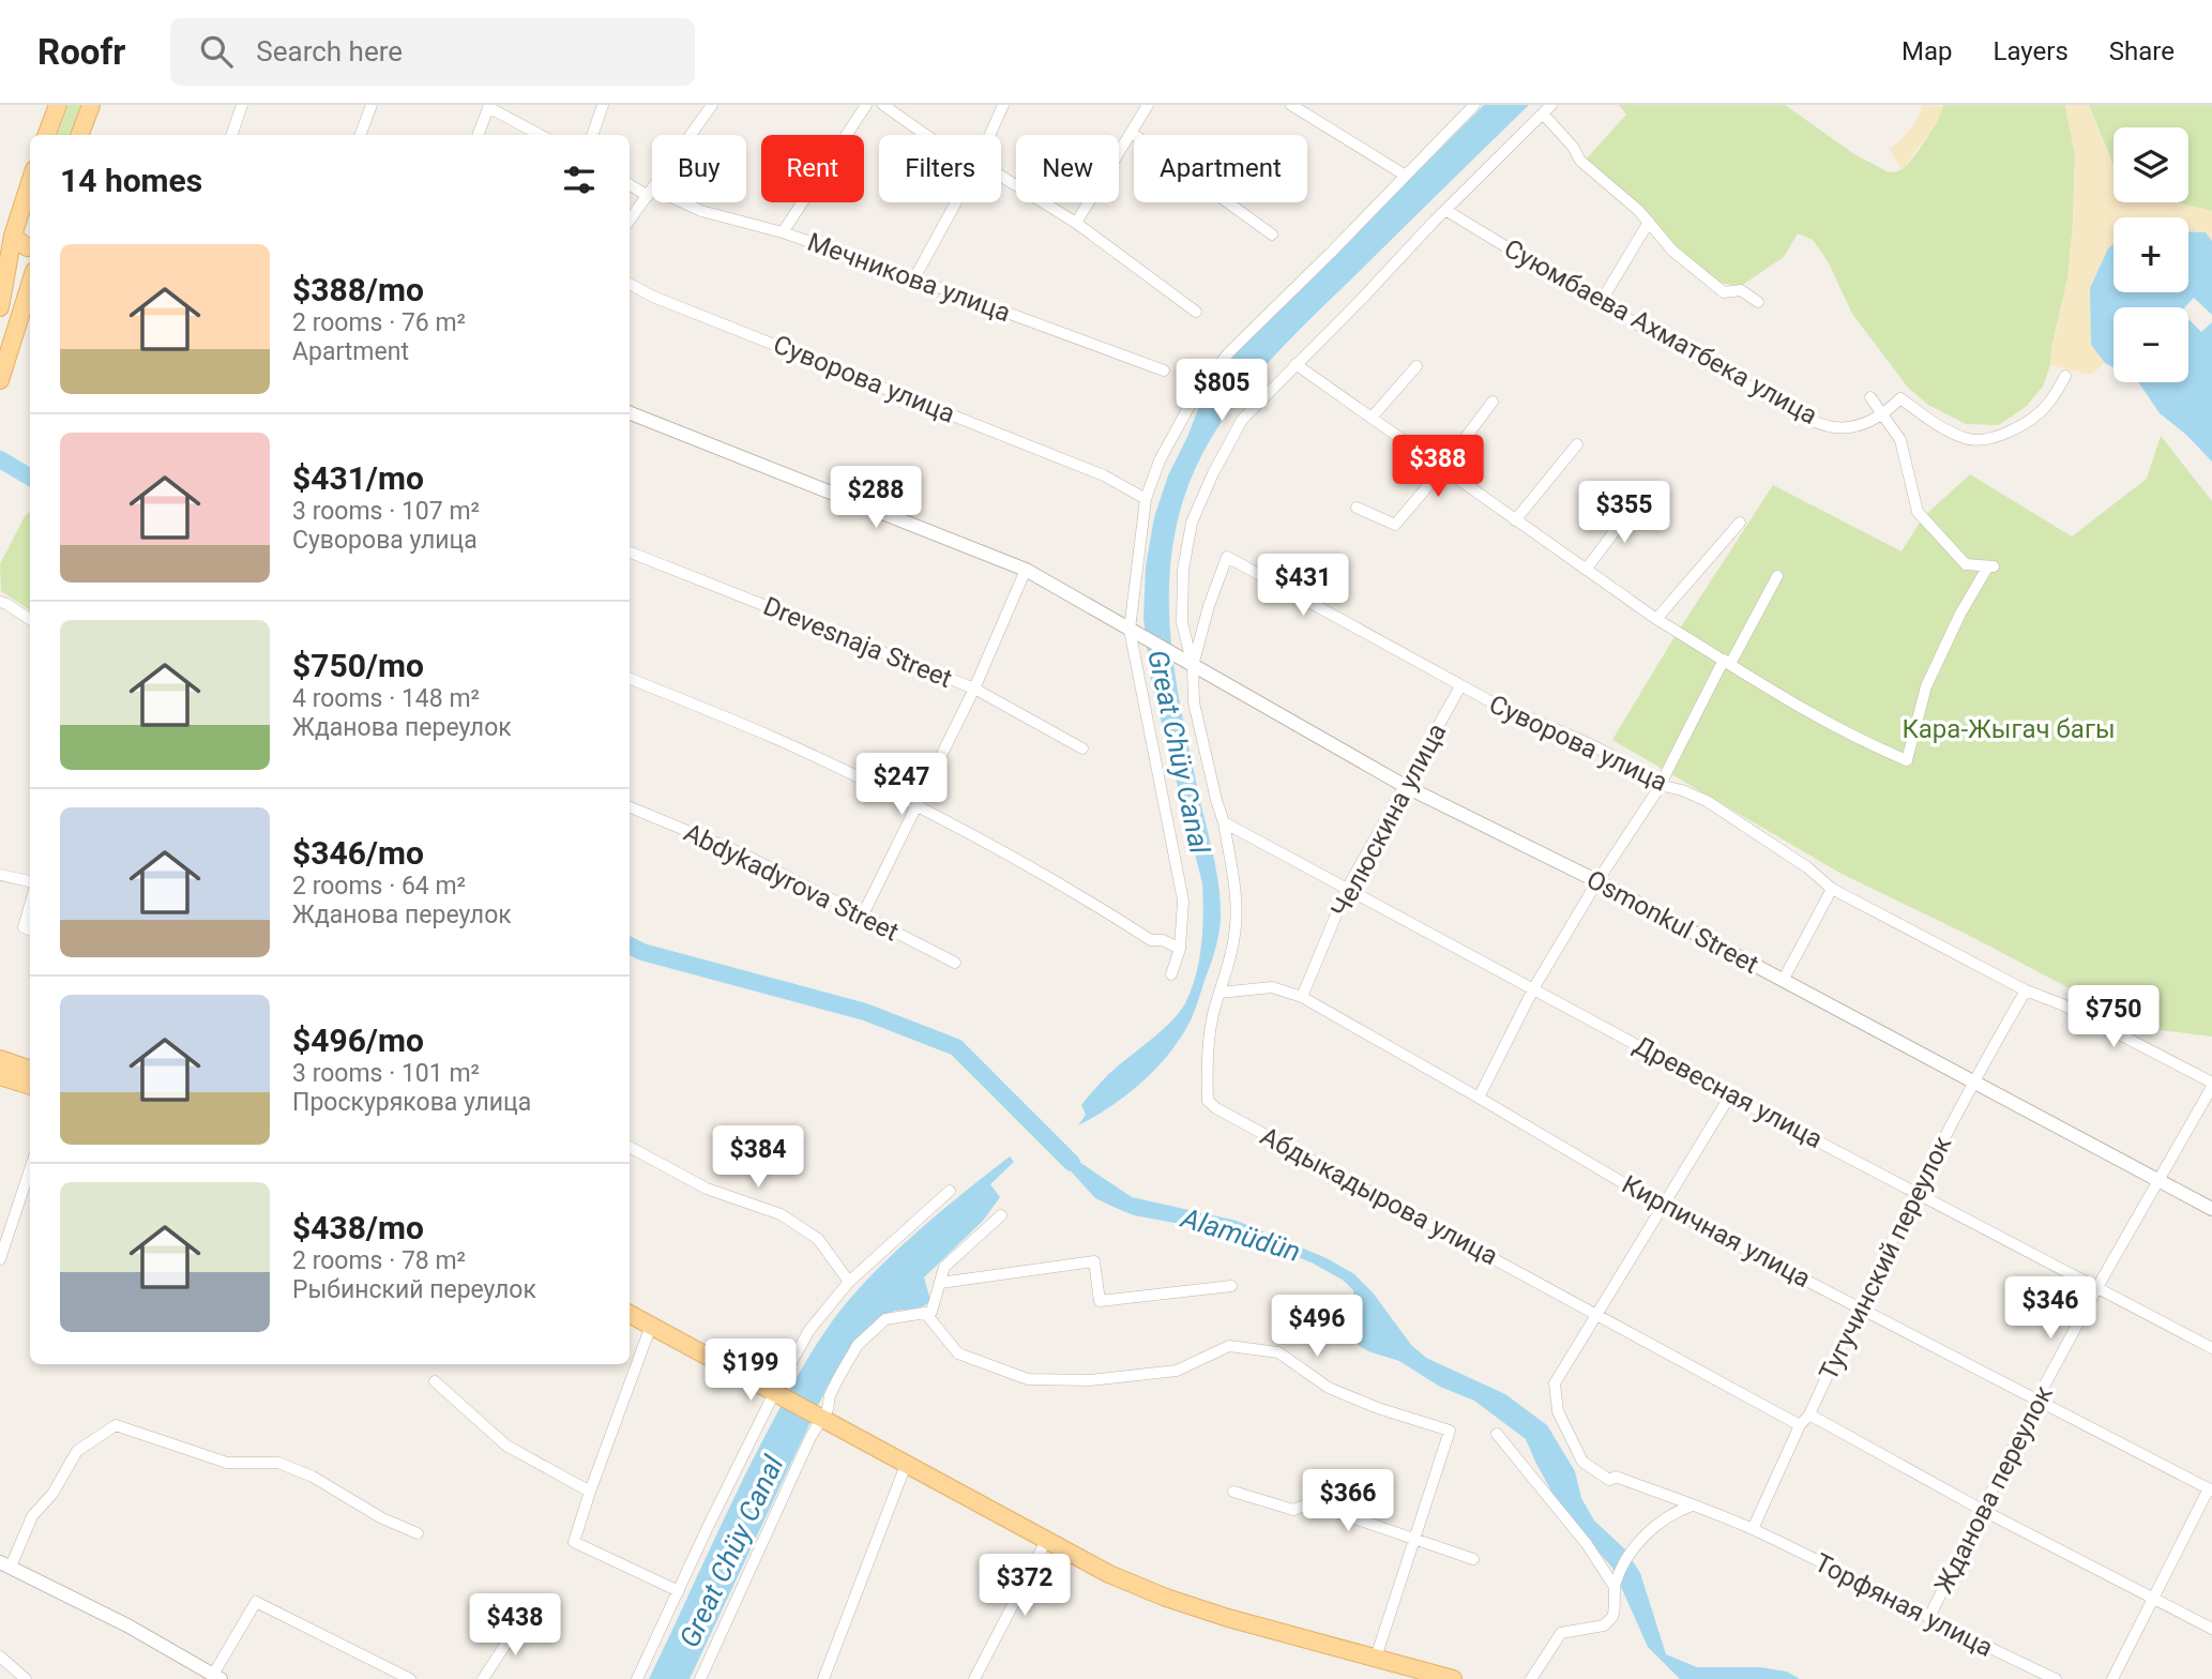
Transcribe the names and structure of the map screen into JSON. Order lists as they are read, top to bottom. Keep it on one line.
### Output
{"streets":{"street":["Мечникова улица","Суюмбаева Ахматбека улица","Суворова улица","Drevesnaja Street","Челюскина улица","Abdykadyrova Street","Osmonkul Street","Древесная улица","Абдыкадырова улица","Кирпичная улица","Тугучинский переулок","Жданова переулок","Торфяная улица"]},"crossings":[["Суворова улица","Челюскина улица"],["Суворова улица","Osmonkul Street"],["Суворова улица","Абдыкадырова улица"],["Суворова улица","Тугучинский переулок"],["Суворова улица","Жданова переулок"],["Челюскина улица","Osmonkul Street"],["Челюскина улица","Древесная улица"],["Челюскина улица","Кирпичная улица"],["Osmonkul Street","Абдыкадырова улица"],["Osmonkul Street","Тугучинский переулок"],["Osmonkul Street","Жданова переулок"],["Древесная улица","Абдыкадырова улица"],["Древесная улица","Тугучинский переулок"],["Древесная улица","Жданова переулок"],["Абдыкадырова улица","Кирпичная улица"],["Абдыкадырова улица","Тугучинский переулок"],["Абдыкадырова улица","Торфяная улица"],["Кирпичная улица","Тугучинский переулок"],["Кирпичная улица","Жданова переулок"],["Тугучинский переулок","Жданова переулок"],["Тугучинский переулок","Торфяная улица"],["Жданова переулок","Торфяная улица"]],"water":["Great Chüy Canal","Alamüdün"],"parks":["Кара-Жыгач багы"],"page":{"header":"Roofr","search":"Search here","nav":["Map","Layers","Share"],"map_buttons":["+","−"],"chip":["Buy","Rent","Filters","New","Apartment"],"heading":"14 homes","list":[{"name":"$388/mo","note":"2 rooms · 76 m² · Apartment"},{"name":"$431/mo","note":"3 rooms · 107 m² · Суворова улица"},{"name":"$750/mo","note":"4 rooms · 148 m² · Жданова переулок"},{"name":"$346/mo","note":"2 rooms · 64 m² · Жданова переулок"},{"name":"$496/mo","note":"3 rooms · 101 m² · Проскурякова улица"},{"name":"$438/mo","note":"2 rooms · 78 m² · Рыбинский переулок"}],"price":["$805","$388","$288","$355","$431","$247","$750","$384","$346","$496","$199","$366","$372","$438"]}}
